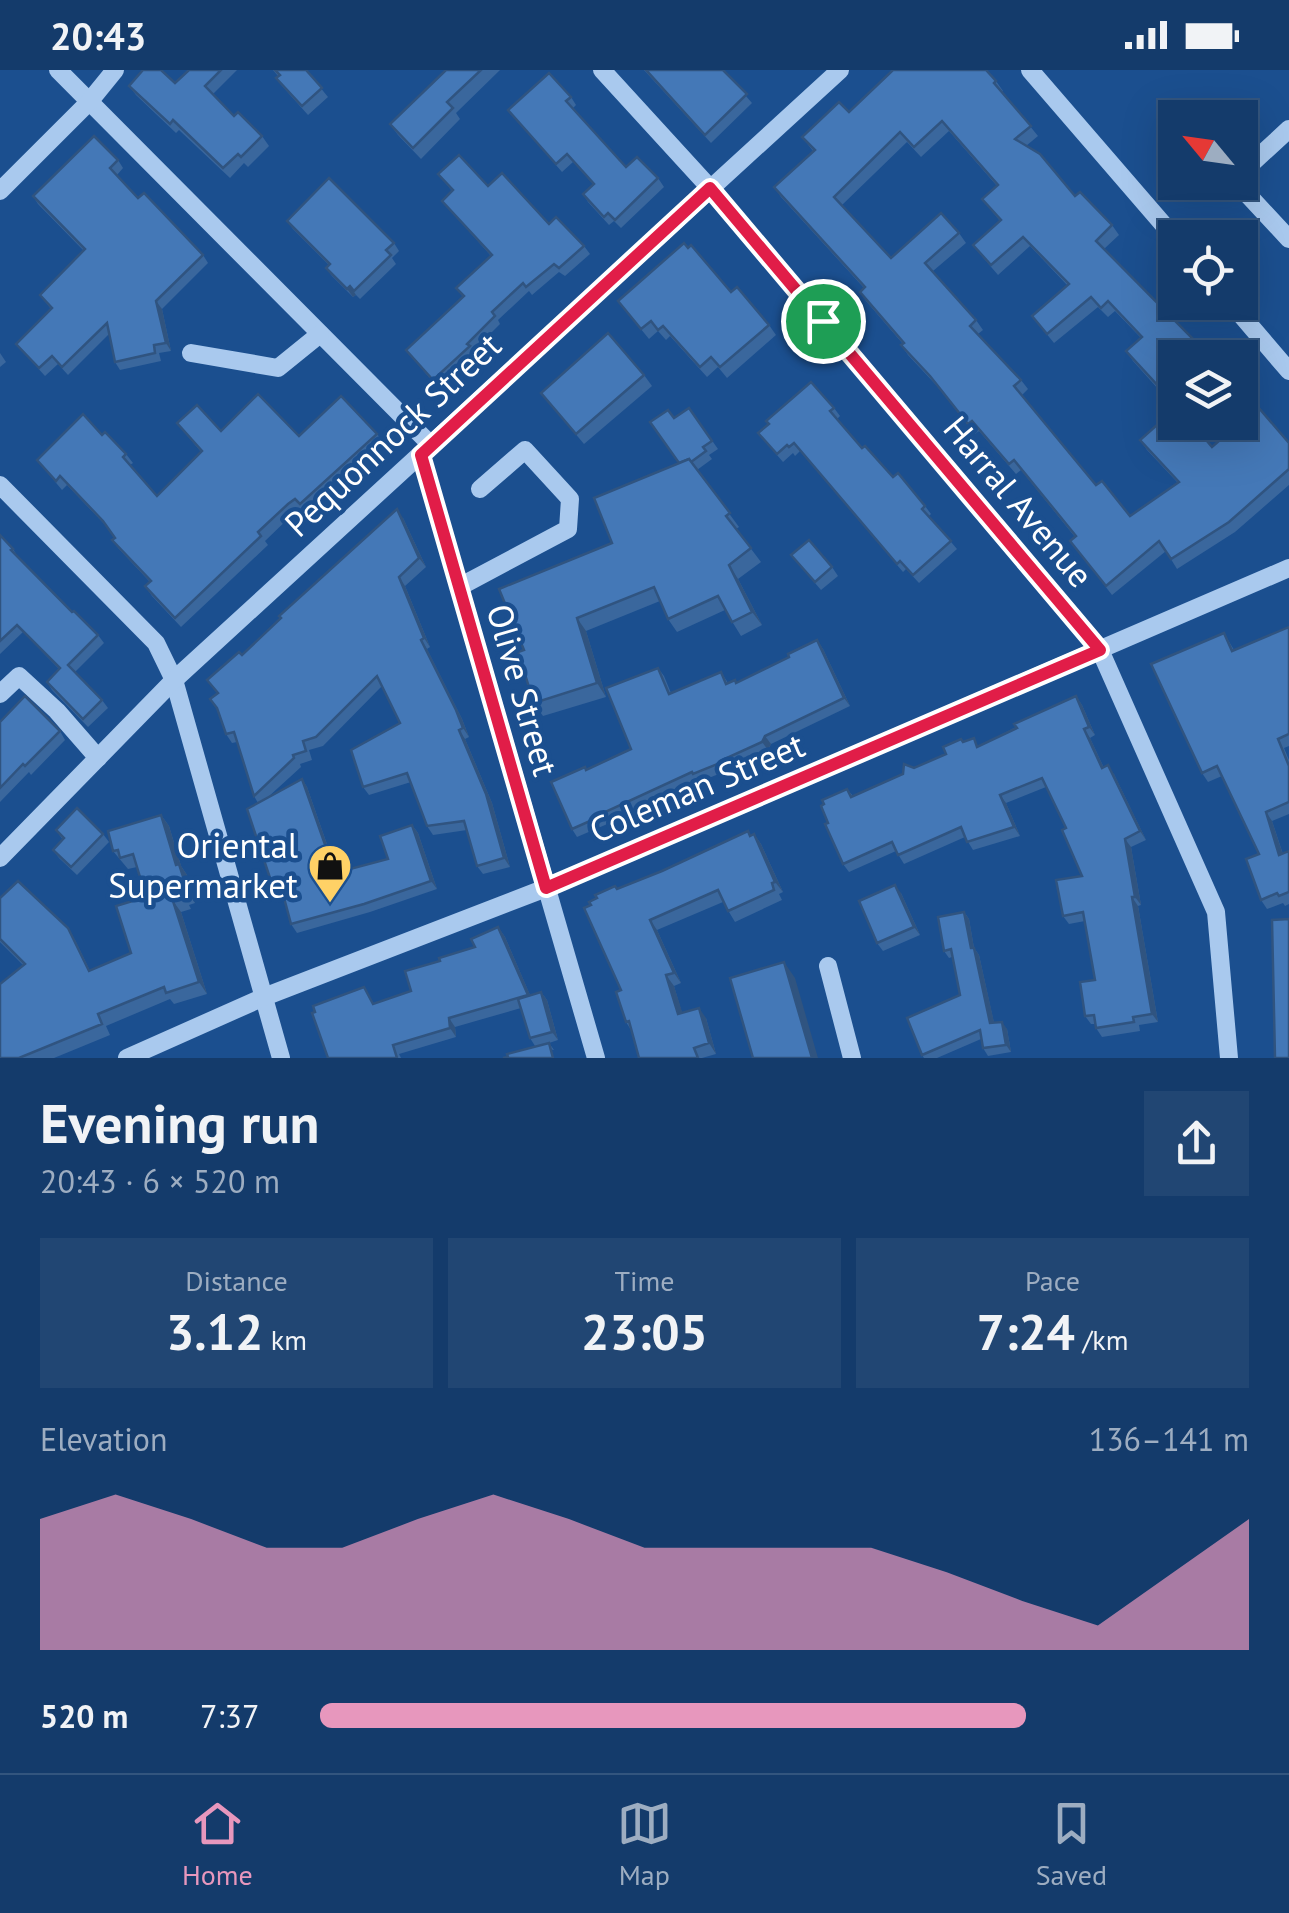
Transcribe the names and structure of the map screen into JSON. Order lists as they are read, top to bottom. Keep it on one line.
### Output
{"streets":{"street":["Pequonnock Street","Harral Avenue","Olive Street","Coleman Street"]},"crossings":[["Pequonnock Street","Harral Avenue"],["Pequonnock Street","Olive Street"],["Harral Avenue","Coleman Street"],["Olive Street","Coleman Street"]],"places":{"shop":["Oriental Supermarket"]},"north":"top left","page":{"status":"20:43","heading":["Evening run","20:43 · 6 × 520 m"],"stats":[["Distance","3.12 km"],["Time","23:05"],["Pace","7:24 /km"]],"chart":["Elevation","136–141 m"],"list":[{"name":"520 m","note":"7:37"}],"tabs":["Home","Map","Saved"]}}
